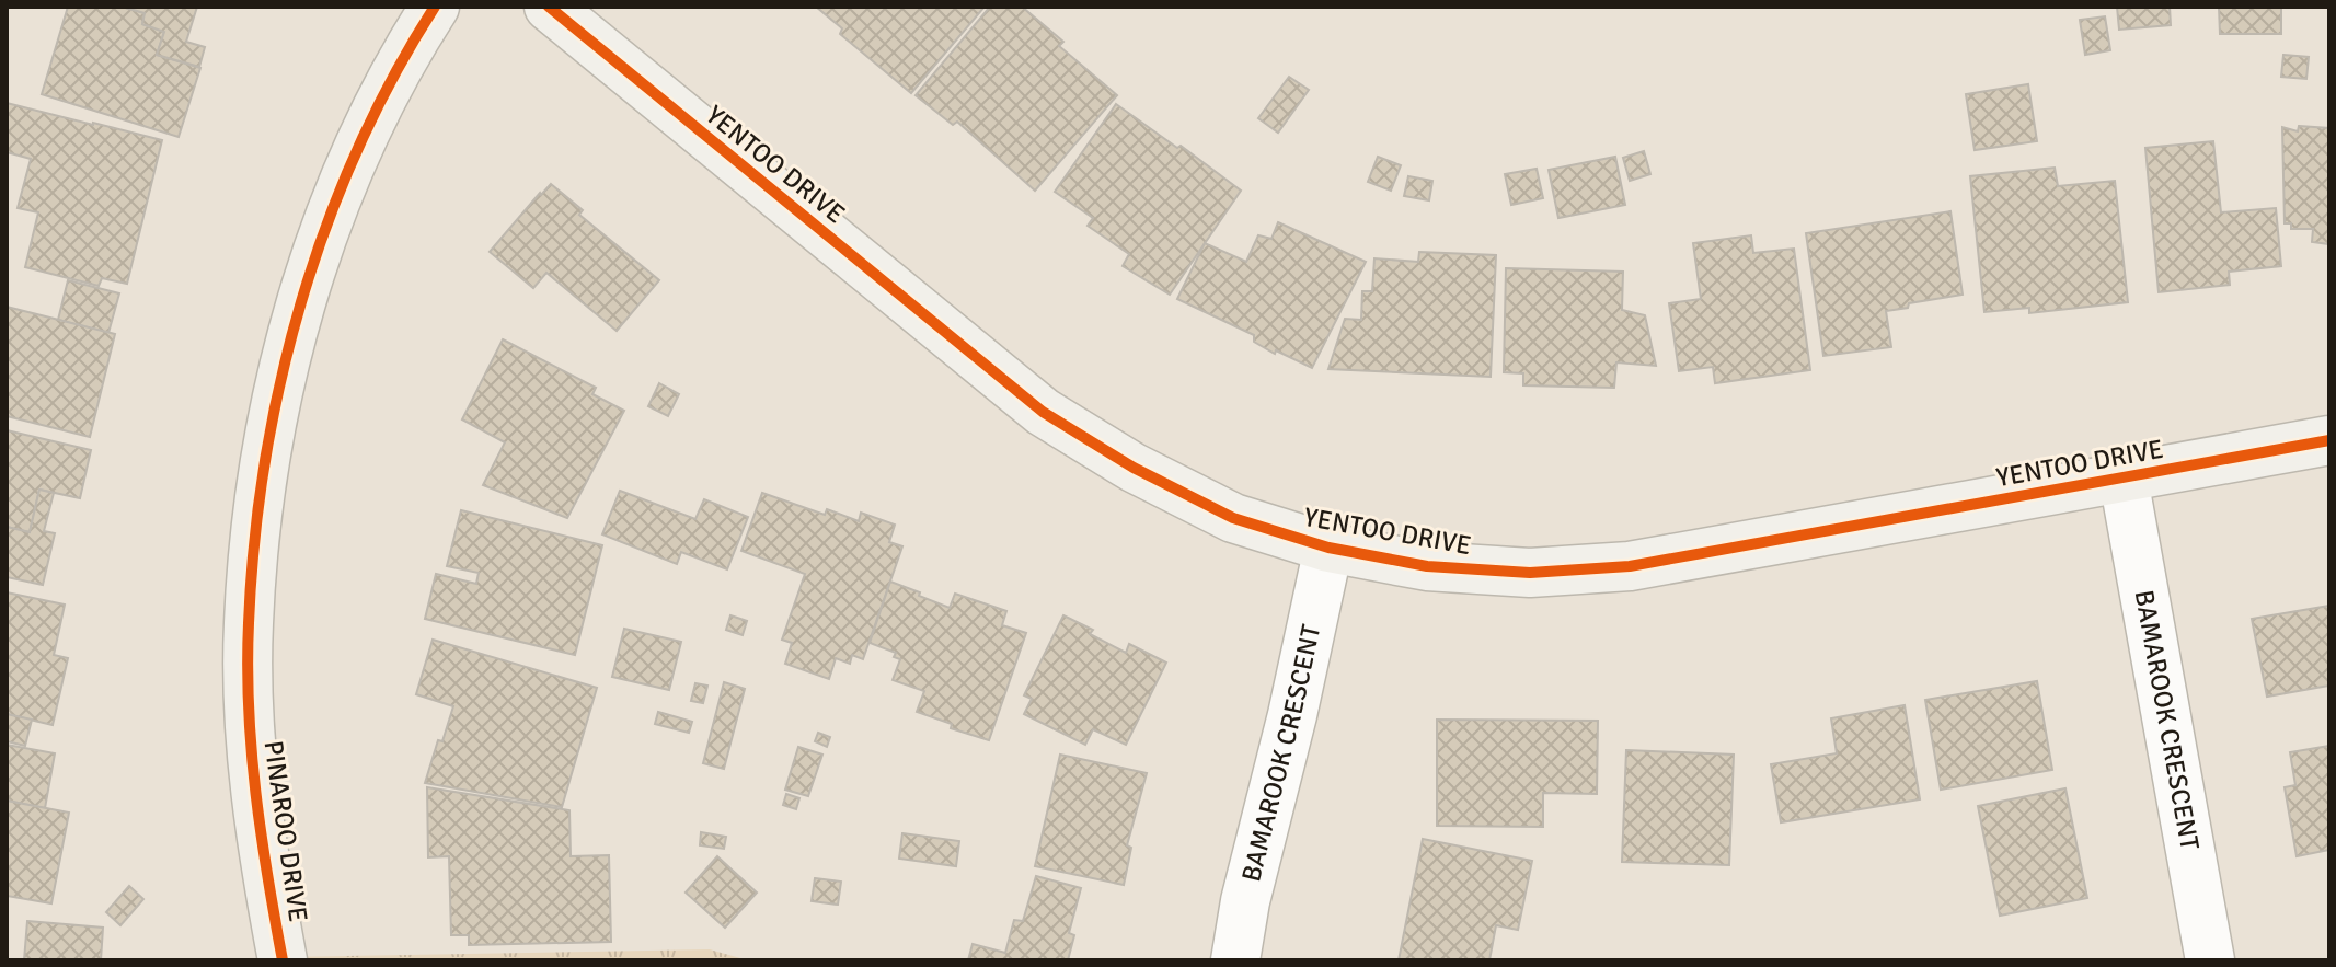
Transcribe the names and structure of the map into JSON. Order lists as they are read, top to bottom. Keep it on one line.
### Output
{"streets":{"street":["YENTOO DRIVE","BAMAROOK CRESCENT","PINAROO DRIVE"]},"crossings":[["YENTOO DRIVE","BAMAROOK CRESCENT"]]}
